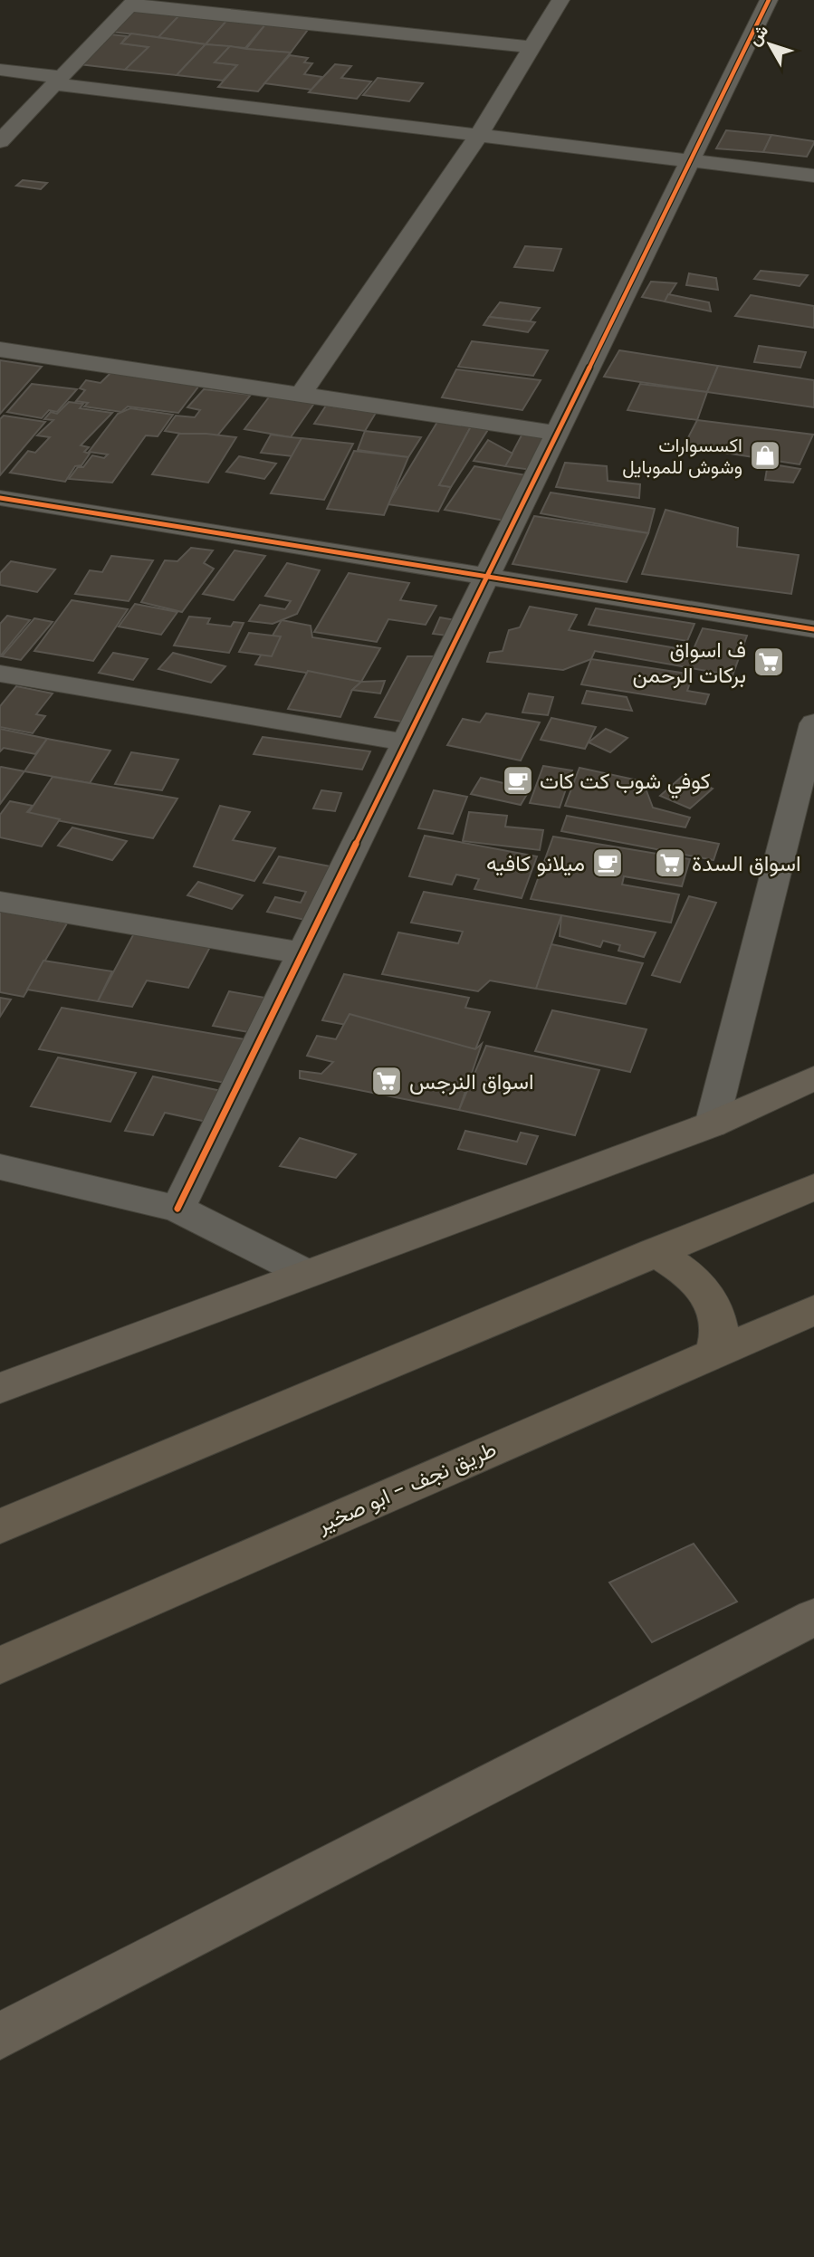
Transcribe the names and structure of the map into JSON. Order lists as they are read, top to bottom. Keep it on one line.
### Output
{"streets":{"highway":["طريق نجف - ابو صخير"]},"places":{"shop":["اكسسوارات وشوش للموبايل"],"supermarket":["ف اسواق بركات الرحمن","اسواق السدة","اسواق النرجس"],"cafe":["كوفي شوب كت كات","ميلانو كافيه"]},"north":"top left"}
